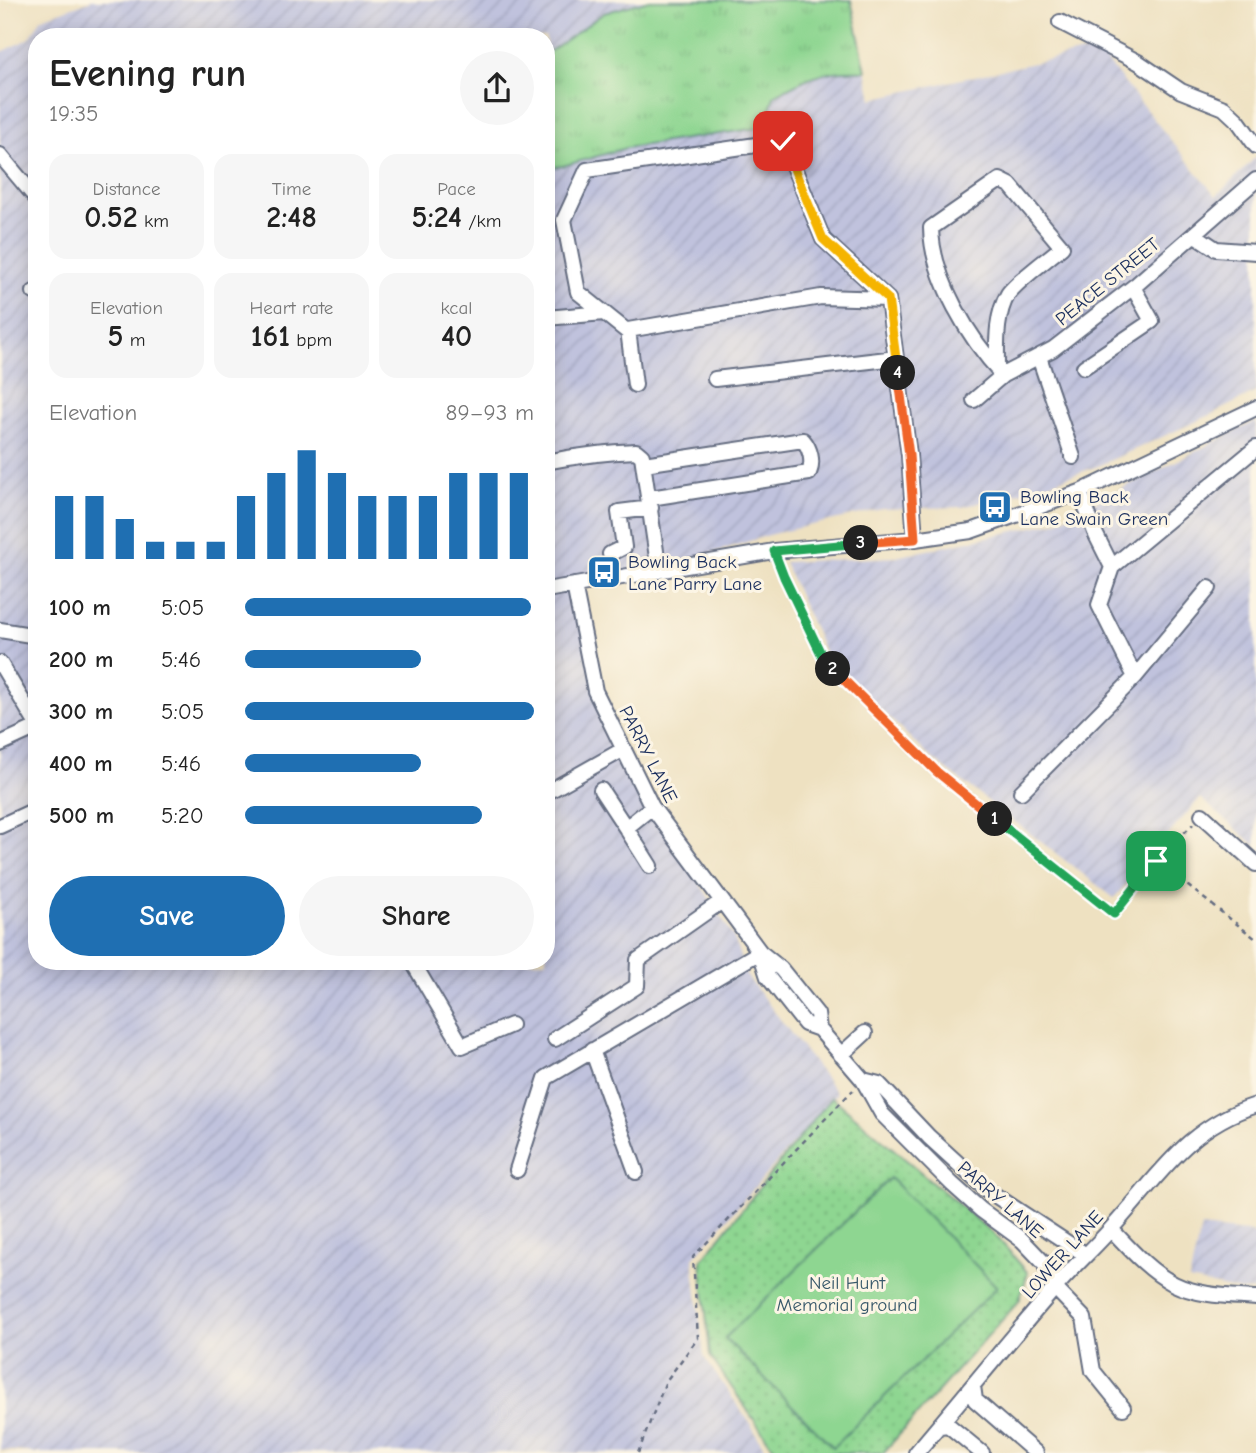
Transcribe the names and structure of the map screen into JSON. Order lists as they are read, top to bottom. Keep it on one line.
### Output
{"streets":{"street":["PEACE STREET","PARRY LANE","LOWER LANE"]},"crossings":[["PARRY LANE","LOWER LANE"]],"parks":["Neil Hunt Memorial ground"],"places":{"bus stop":["Bowling Back Lane Swain Green","Bowling Back Lane Parry Lane"]},"page":{"heading":["Evening run","19:35"],"stats":[["Distance","0.52 km"],["Time","2:48"],["Pace","5:24 /km"],["Elevation","5 m"],["Heart rate","161 bpm"],["kcal","40"]],"pins":["4","3","2","1"],"chart":["Elevation","89–93 m"],"list":[{"name":"100 m","note":"5:05"},{"name":"200 m","note":"5:46"},{"name":"300 m","note":"5:05"},{"name":"400 m","note":"5:46"},{"name":"500 m","note":"5:20"}],"buttons":["Save","Share"]}}
